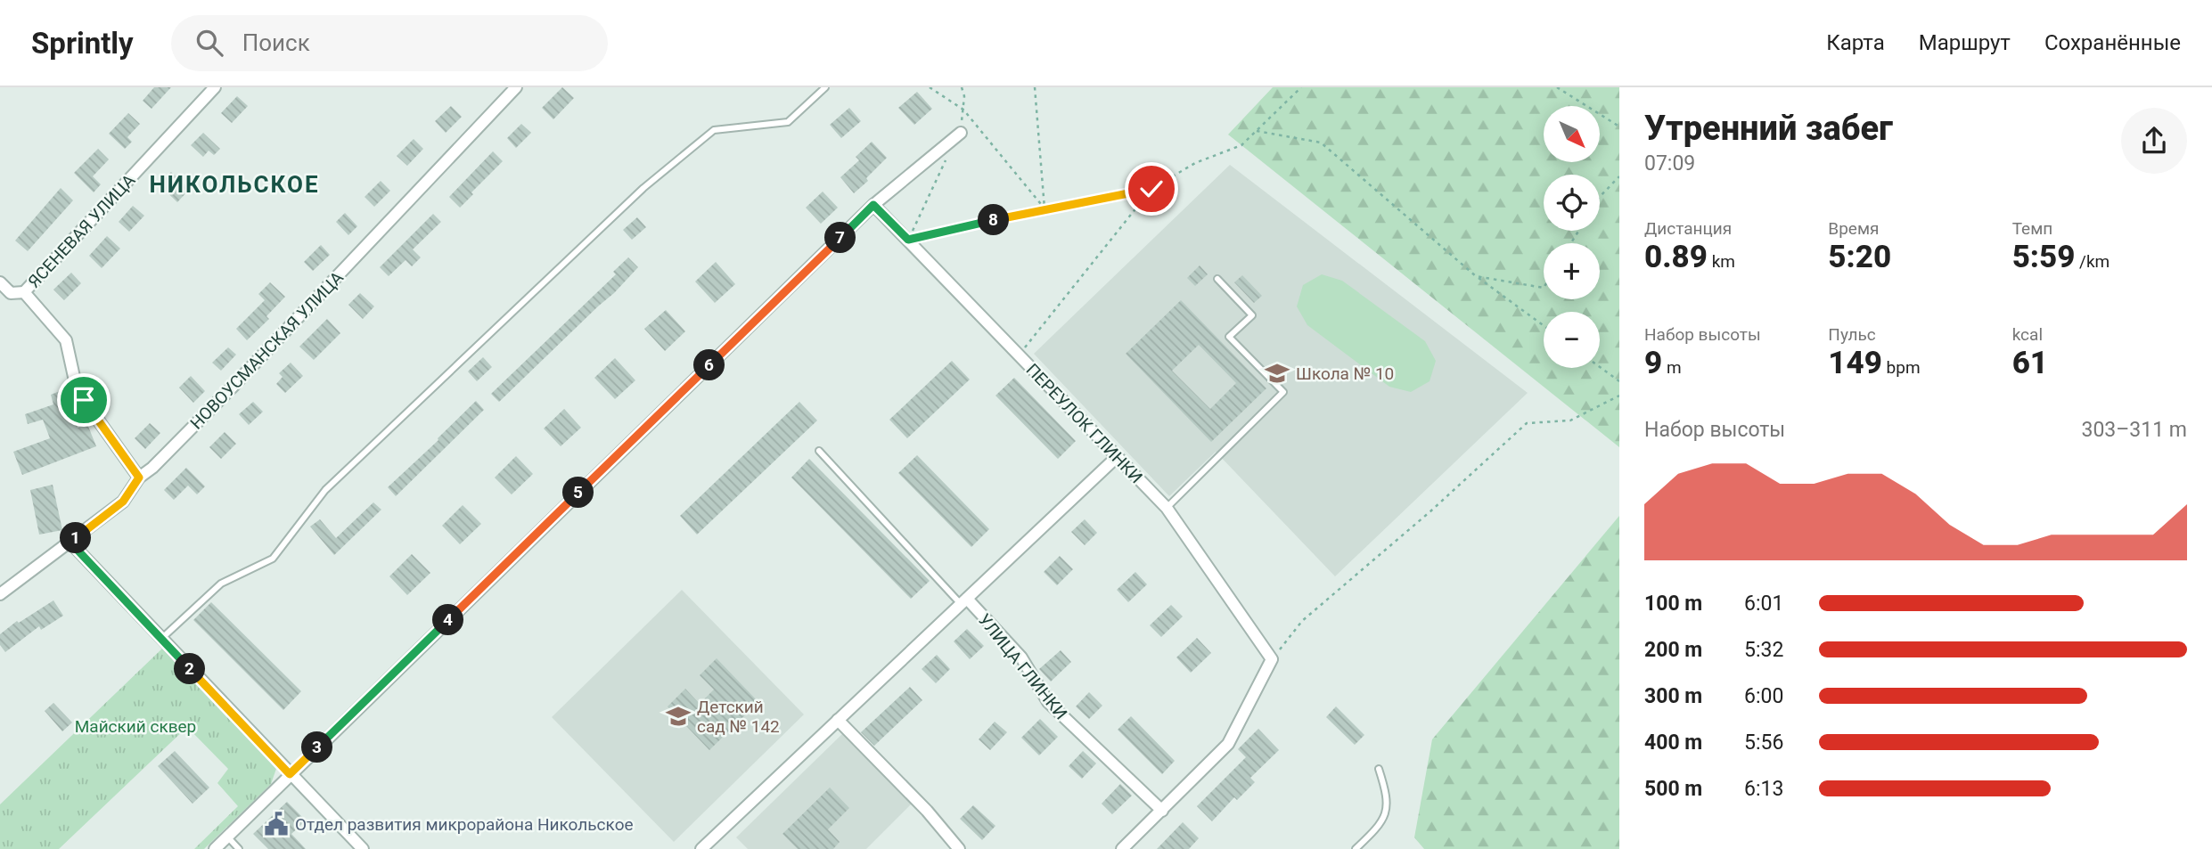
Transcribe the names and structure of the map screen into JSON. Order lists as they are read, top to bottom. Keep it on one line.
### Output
{"streets":{"street":["ЯСЕНЕВАЯ УЛИЦА","НОВОУСМАНСКАЯ УЛИЦА","ПЕРЕУЛОК ГЛИНКИ","УЛИЦА ГЛИНКИ"]},"crossings":[["ПЕРЕУЛОК ГЛИНКИ","УЛИЦА ГЛИНКИ"]],"districts":["НИКОЛЬСКОЕ"],"parks":["Майский сквер"],"places":{"school or university":["Школа № 10","Детский сад № 142"],"public building":["Отдел развития микрорайона Никольское"]},"north":"bottom right","page":{"header":"Sprintly","search":"Поиск","nav":["Карта","Маршрут","Сохранённые"],"heading":["Утренний забег","07:09"],"map_buttons":["+","−"],"stats":[["Дистанция","0.89 km"],["Время","5:20"],["Темп","5:59 /km"],["Набор высоты","9 m"],["Пульс","149 bpm"],["kcal","61"]],"pins":["8","7","6","5","1","4","2","3"],"chart":["Набор высоты","303–311 m"],"list":[{"name":"100 m","note":"6:01"},{"name":"200 m","note":"5:32"},{"name":"300 m","note":"6:00"},{"name":"400 m","note":"5:56"},{"name":"500 m","note":"6:13"}]}}
